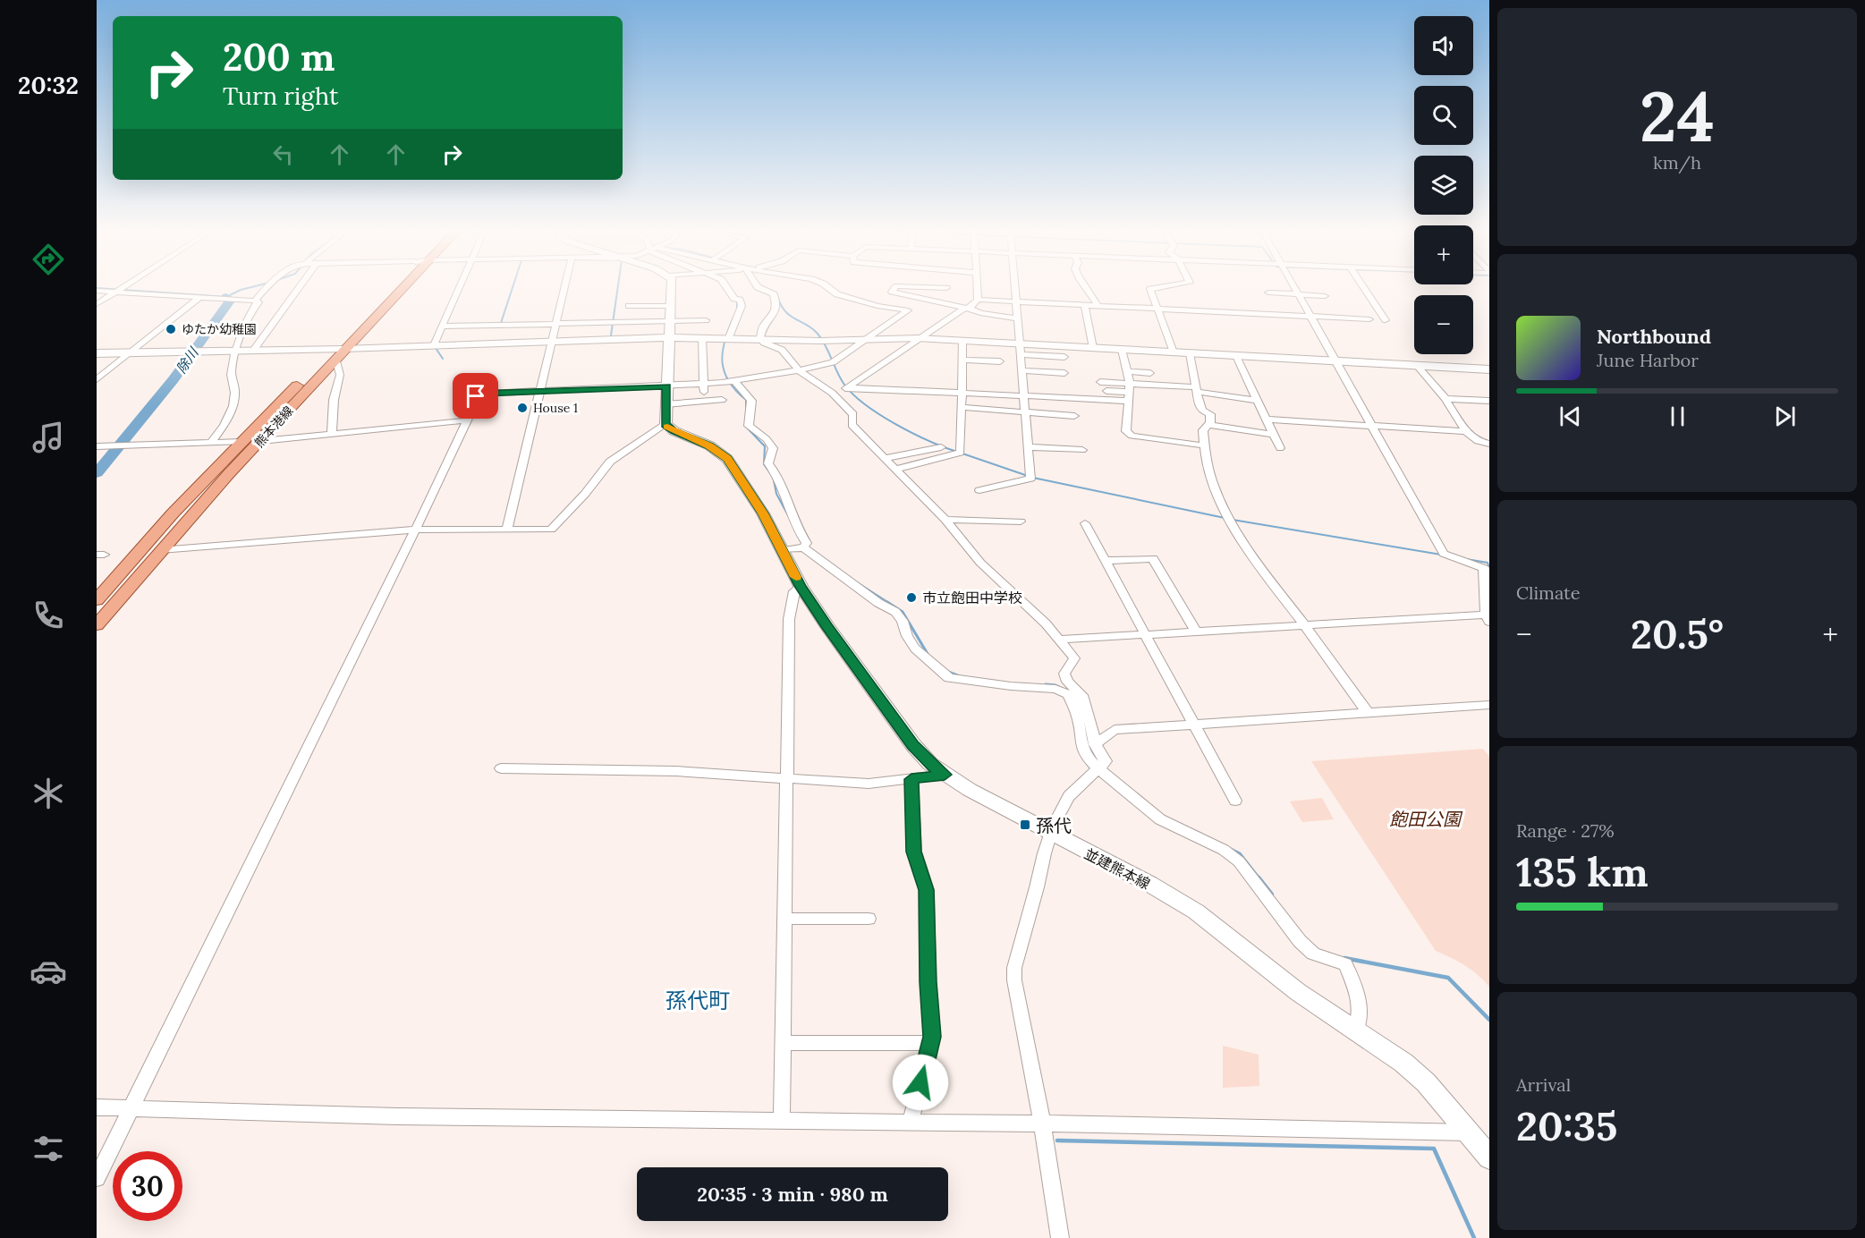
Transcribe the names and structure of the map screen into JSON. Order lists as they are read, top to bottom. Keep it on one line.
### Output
{"streets":{"main road":["熊本港線"],"street":["並建熊本線"]},"districts":["孫代町"],"water":["除川"],"parks":["飽田公園"],"places":{"other":["ゆたか幼稚園","House 1","市立飽田中学校"],"transit":["孫代"]},"page":{"tabs":"20:32","tile":[["24","km/h"],"Climate",["Range · 27%","135 km"],["Arrival","20:35"]],"map_buttons":["+","−"],"turn":["200 m","Turn right"],"song":["Northbound","June Harbor"],"heat":["−","20.5°","+"],"limit":"30","trip":"20:35 · 3 min · 980 m"}}
